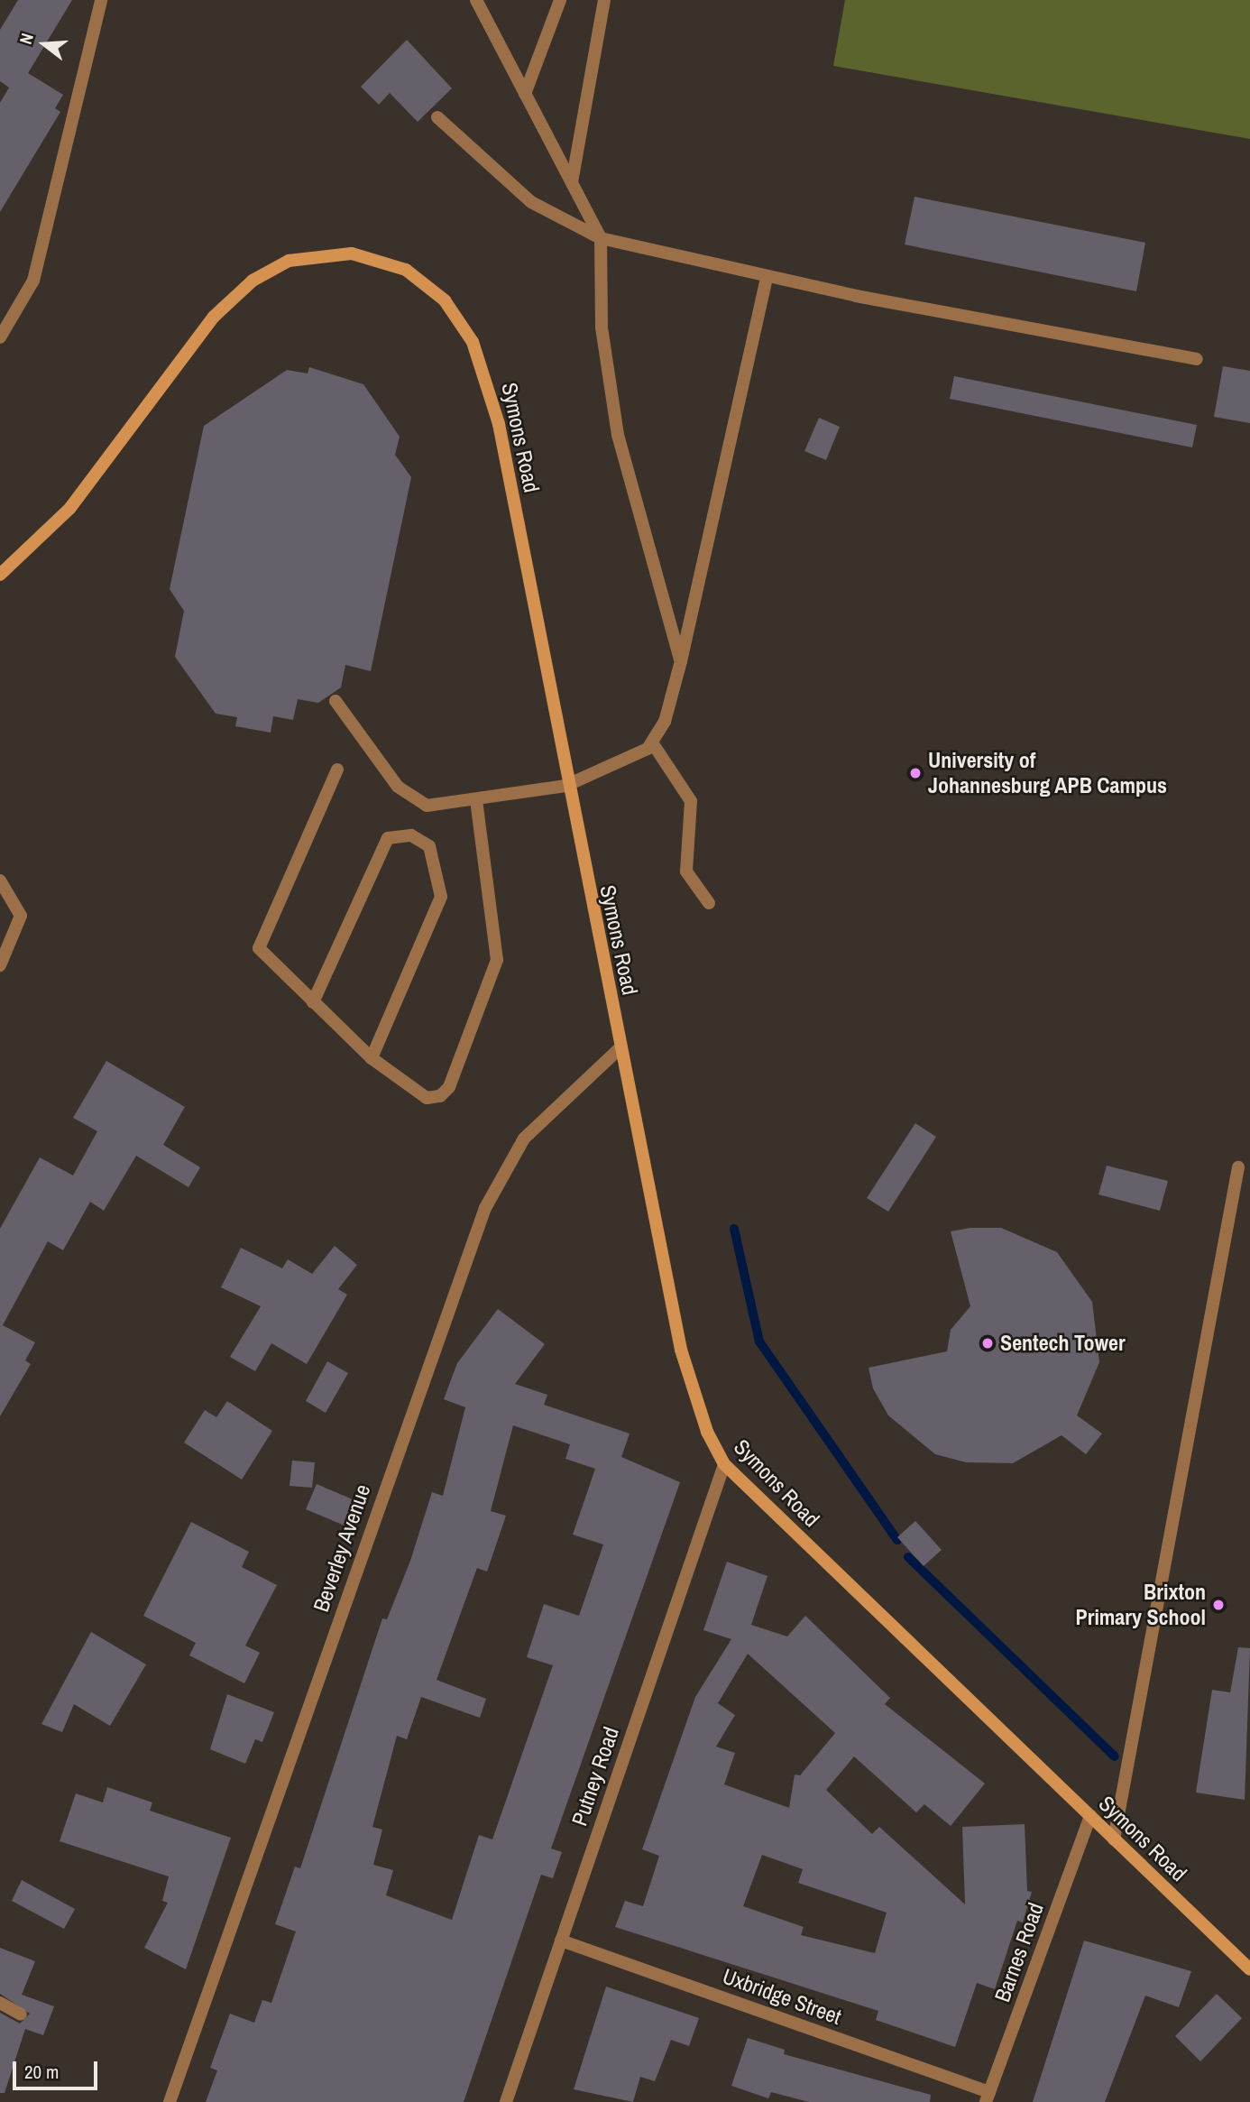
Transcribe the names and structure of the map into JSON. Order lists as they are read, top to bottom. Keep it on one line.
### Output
{"streets":{"main road":["Symons Road"],"street":["Beverley Avenue","Putney Road","Barnes Road","Uxbridge Street"]},"crossings":[["Symons Road","Beverley Avenue"],["Symons Road","Putney Road"],["Symons Road","Barnes Road"],["Putney Road","Uxbridge Street"],["Barnes Road","Uxbridge Street"]],"places":["University of Johannesburg APB Campus","Sentech Tower","Brixton Primary School"],"scale_bar":"20 m","north":"left"}
